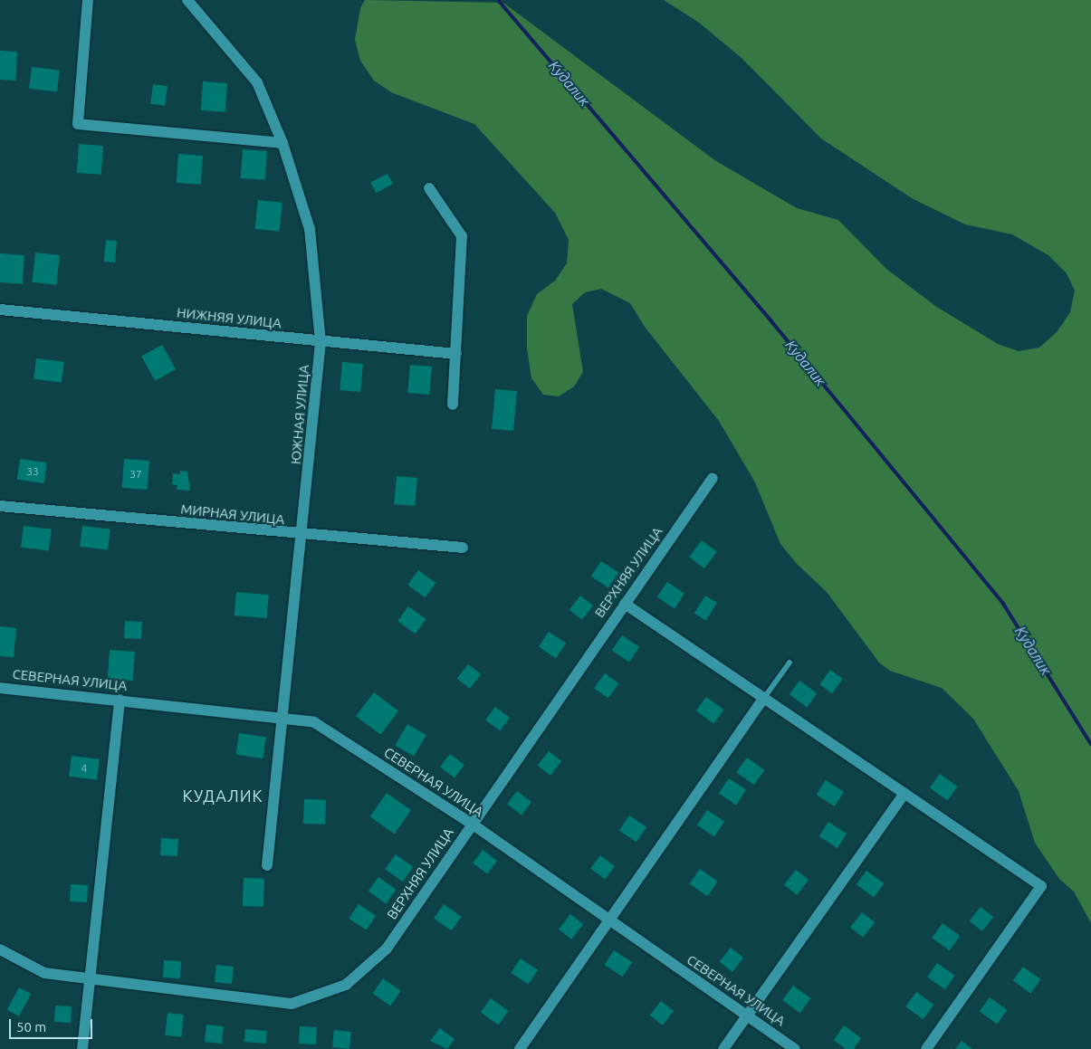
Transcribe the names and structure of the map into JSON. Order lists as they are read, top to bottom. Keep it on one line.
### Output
{"streets":{"street":["НИЖНЯЯ УЛИЦА","ЮЖНАЯ УЛИЦА","МИРНАЯ УЛИЦА","ВЕРХНЯЯ УЛИЦА","СЕВЕРНАЯ УЛИЦА"]},"crossings":[["НИЖНЯЯ УЛИЦА","ЮЖНАЯ УЛИЦА"],["ЮЖНАЯ УЛИЦА","МИРНАЯ УЛИЦА"],["ЮЖНАЯ УЛИЦА","СЕВЕРНАЯ УЛИЦА"],["ВЕРХНЯЯ УЛИЦА","СЕВЕРНАЯ УЛИЦА"]],"districts":["КУДАЛИК"],"water":["Кудалик"],"house_numbers":["33","37","4"],"scale_bar":"50 m"}
